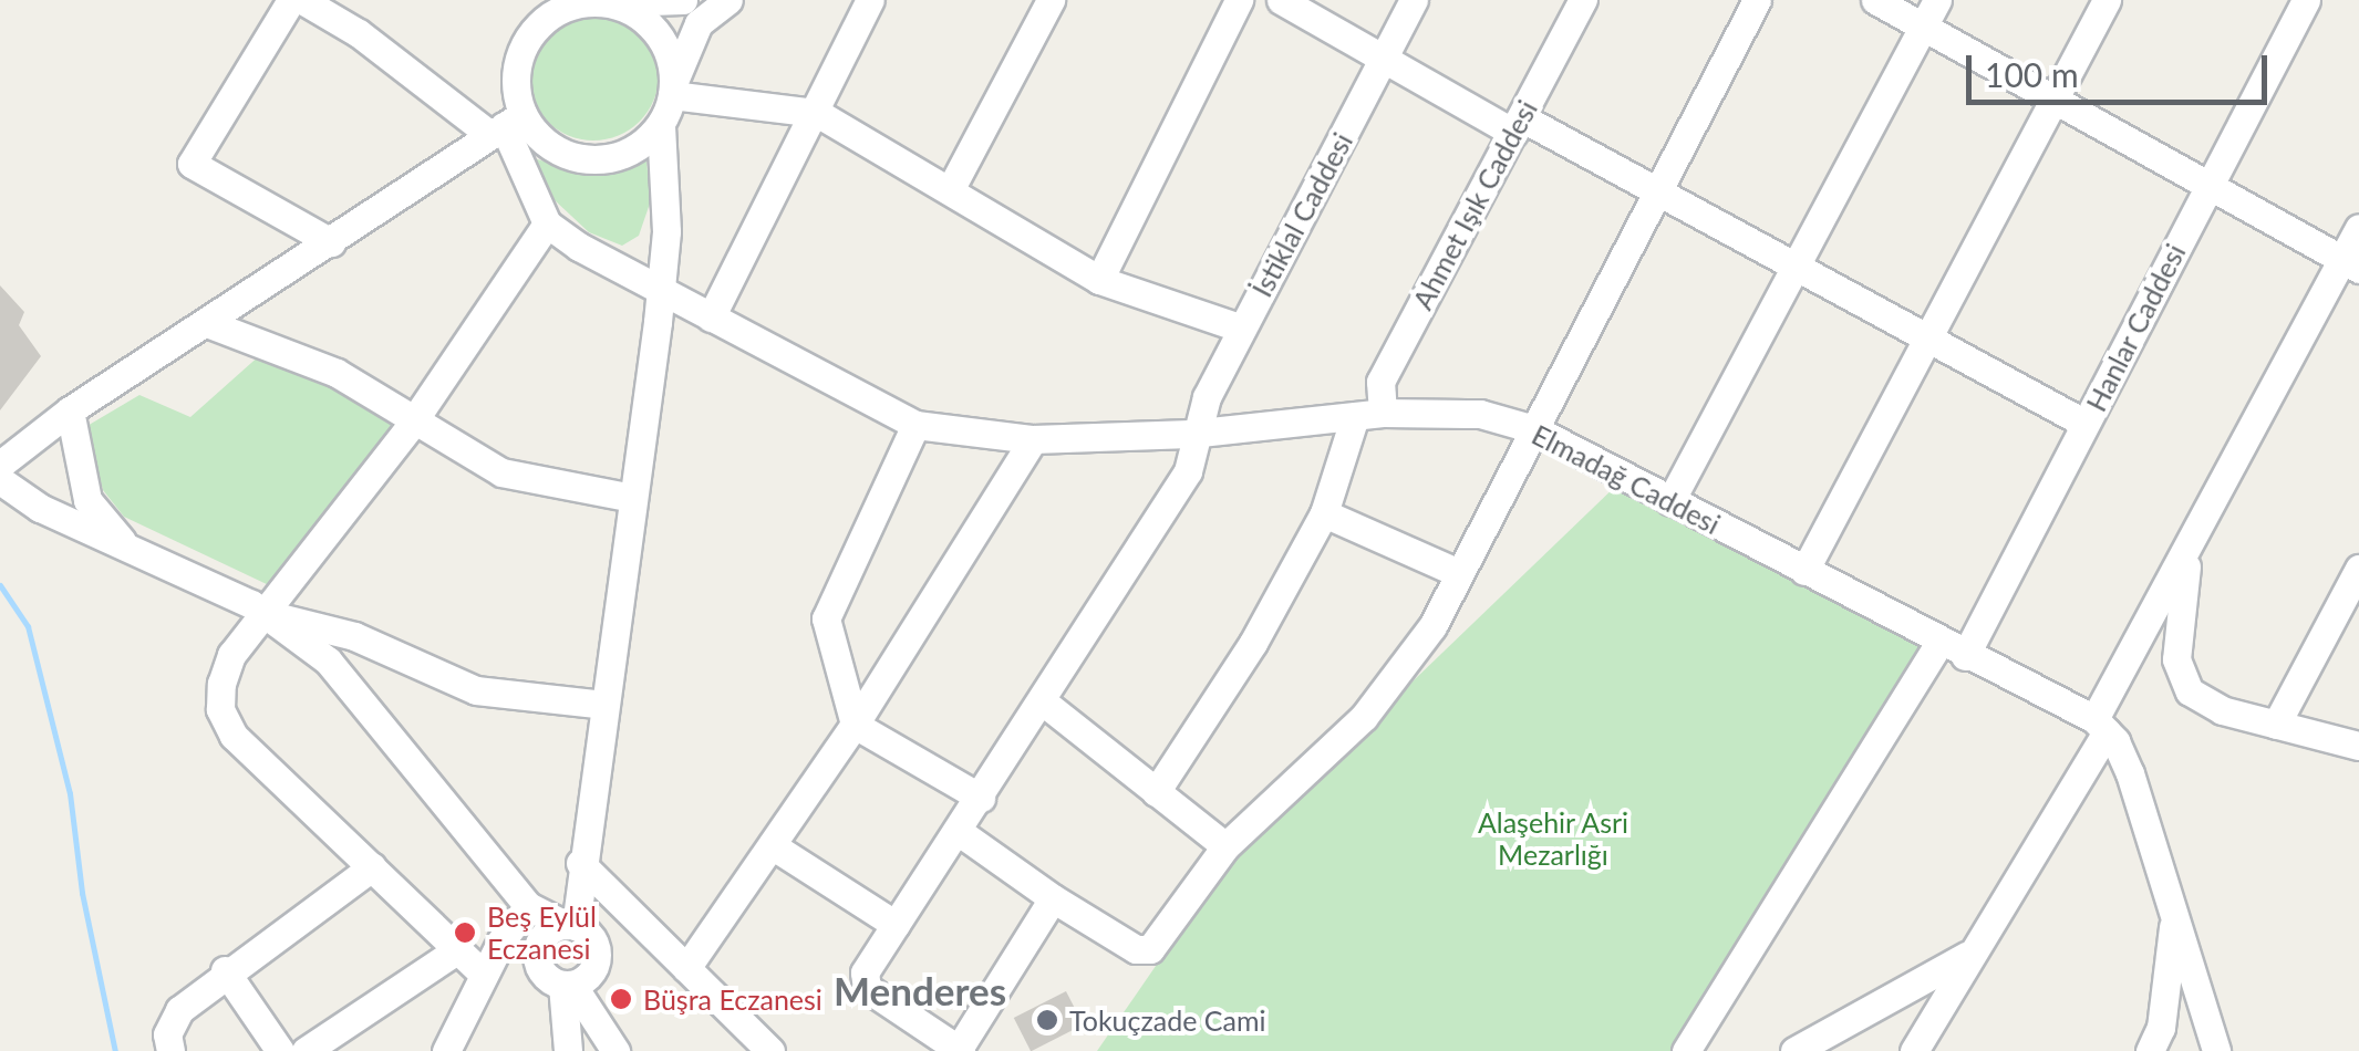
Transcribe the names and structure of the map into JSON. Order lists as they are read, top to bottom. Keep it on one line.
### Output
{"streets":{"street":["Ahmet Işık Caddesi","İstiklal Caddesi","Hanlar Caddesi","Elmadağ Caddesi"]},"crossings":[["Ahmet Işık Caddesi","Elmadağ Caddesi"],["İstiklal Caddesi","Elmadağ Caddesi"],["Hanlar Caddesi","Elmadağ Caddesi"]],"districts":["Menderes"],"parks":["Alaşehir Asri Mezarlığı"],"places":["Beş Eylül Eczanesi","Büşra Eczanesi","Tokuçzade Cami"],"scale_bar":"100 m"}
